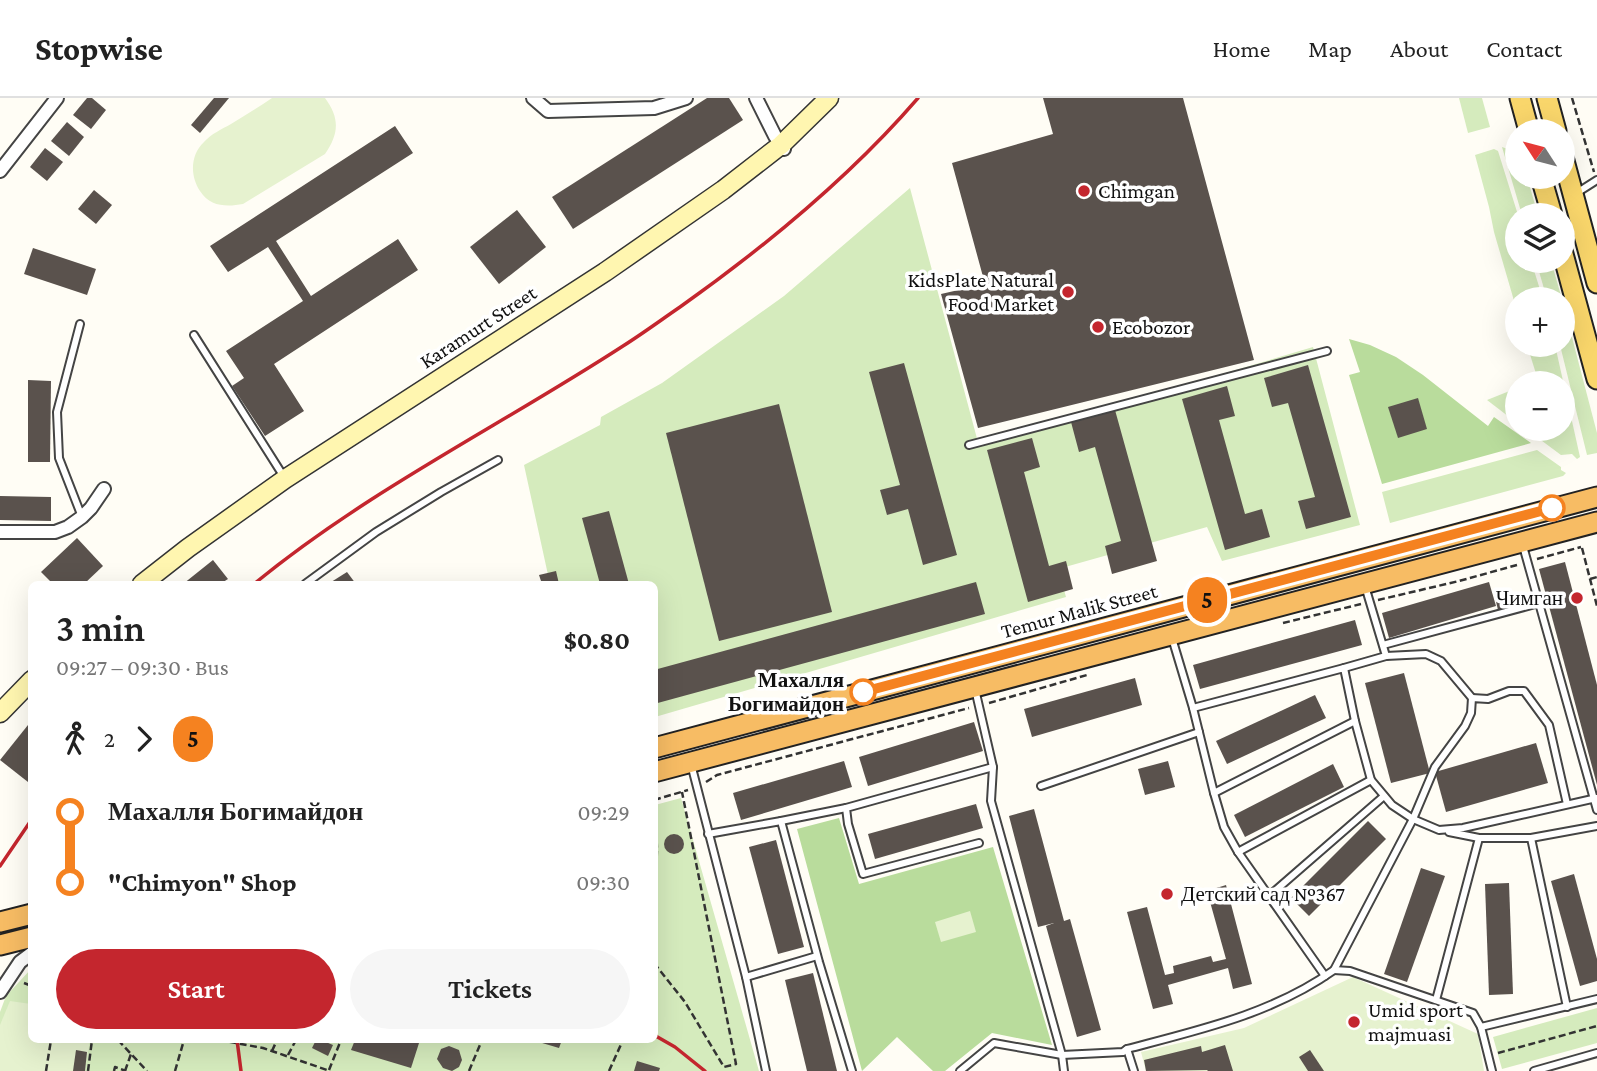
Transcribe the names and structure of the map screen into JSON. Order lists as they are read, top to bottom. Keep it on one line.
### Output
{"streets":{"highway":["Temur Malik Street"],"main road":["Karamurt Street"]},"places":["Chimgan","KidsPlate Natural Food Market","Ecobozor","Чимган","Махалля Богимайдон","Детский сад №367","Umid sport majmuasi"],"lines":["bus line 5"],"north":"top left","page":{"header":"Stopwise","nav":["Home","Map","About","Contact"],"on_map":"5","map_buttons":["+","−"],"heading":["3 min","09:27 – 09:30 · Bus","$0.80"],"legs":["2","5"],"list":[{"name":"Махалля Богимайдон","value":"09:29"},{"name":"\"Chimyon\" Shop","value":"09:30"}],"buttons":["Start","Tickets"]}}
